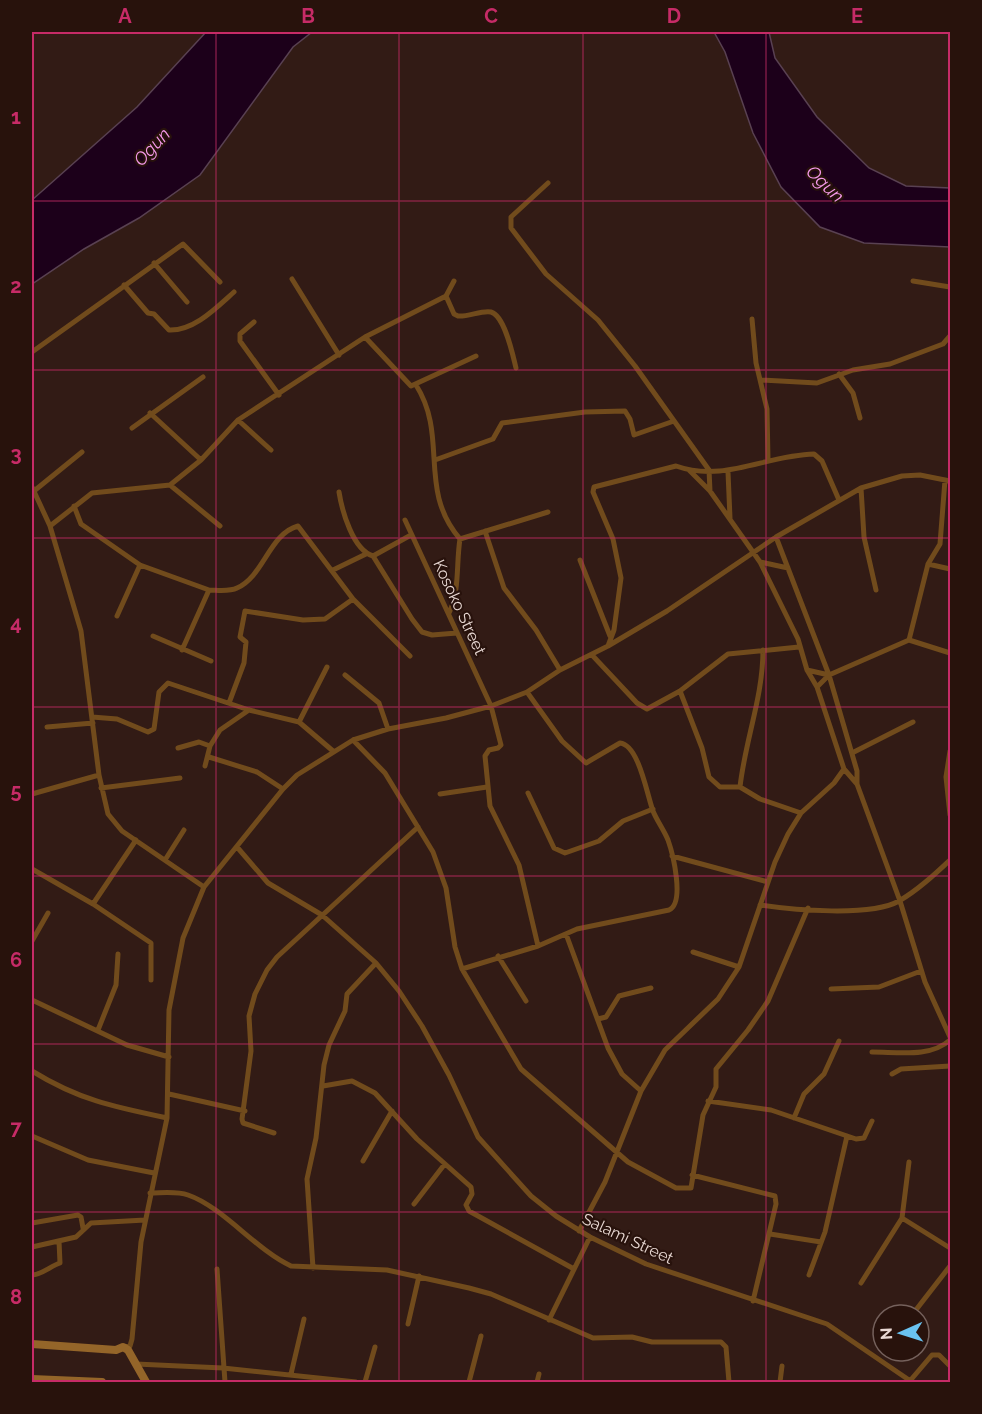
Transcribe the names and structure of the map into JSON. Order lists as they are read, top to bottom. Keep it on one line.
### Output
{"streets":{"street":["Kosoko Street","Salami Street"]},"water":["Ogun"],"north":"left","grid":{"columns":["A","B","C","D","E"],"rows":["1","2","3","4","5","6","7","8"]}}
